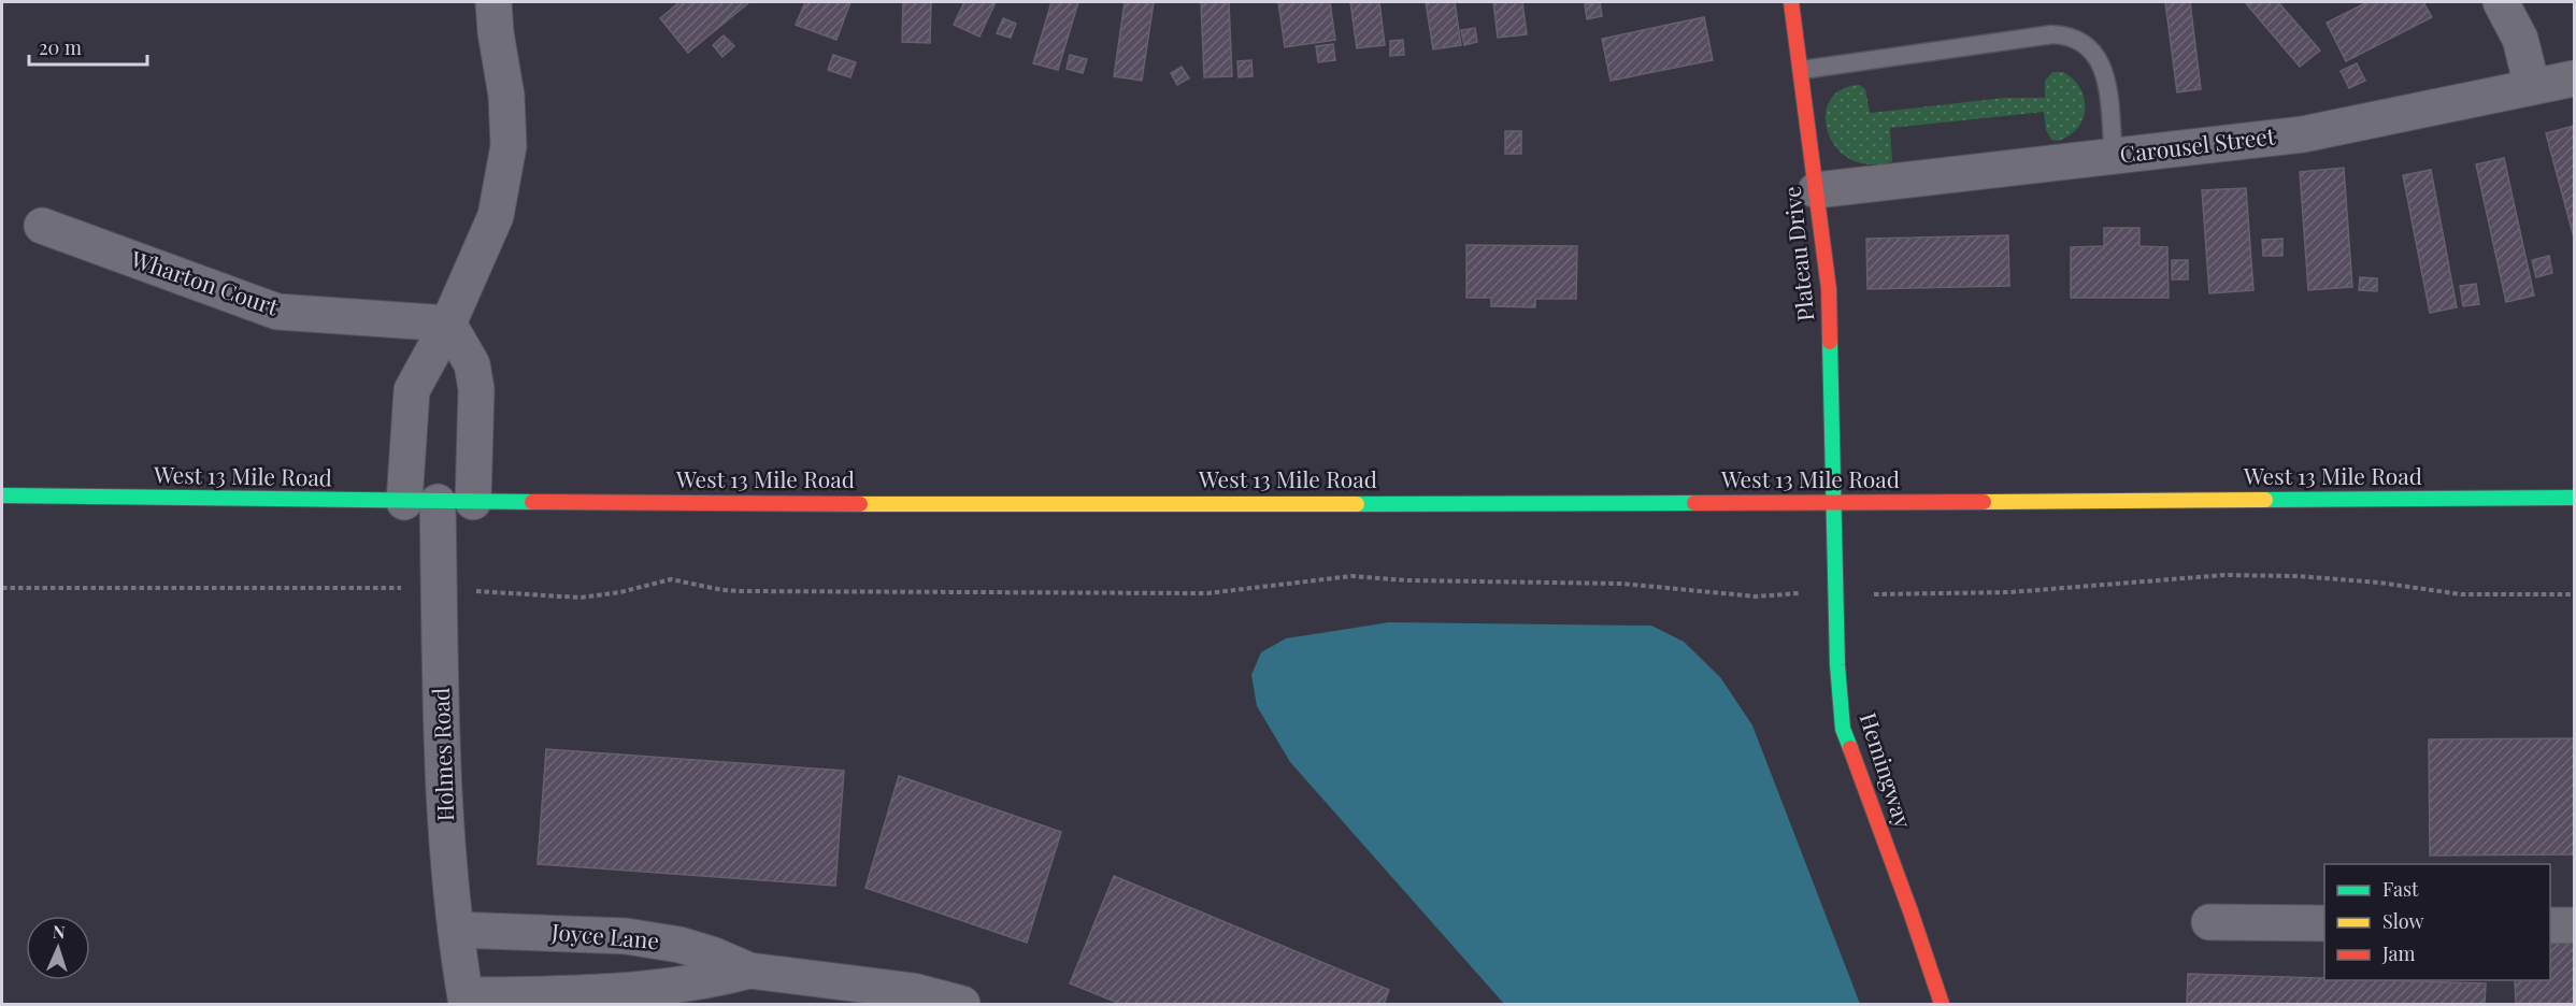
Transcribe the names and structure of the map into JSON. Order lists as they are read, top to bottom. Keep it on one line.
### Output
{"streets":{"street":["Carousel Street","Plateau Drive","Wharton Court","West 13 Mile Road","Holmes Road","Hemingway","Joyce Lane"]},"crossings":[["Carousel Street","Plateau Drive"],["Plateau Drive","West 13 Mile Road"],["Plateau Drive","Hemingway"],["Wharton Court","Holmes Road"],["West 13 Mile Road","Holmes Road"],["West 13 Mile Road","Hemingway"],["Holmes Road","Joyce Lane"]],"legend":["Fast","Slow","Jam"],"scale_bar":"20 m","north":"top"}
